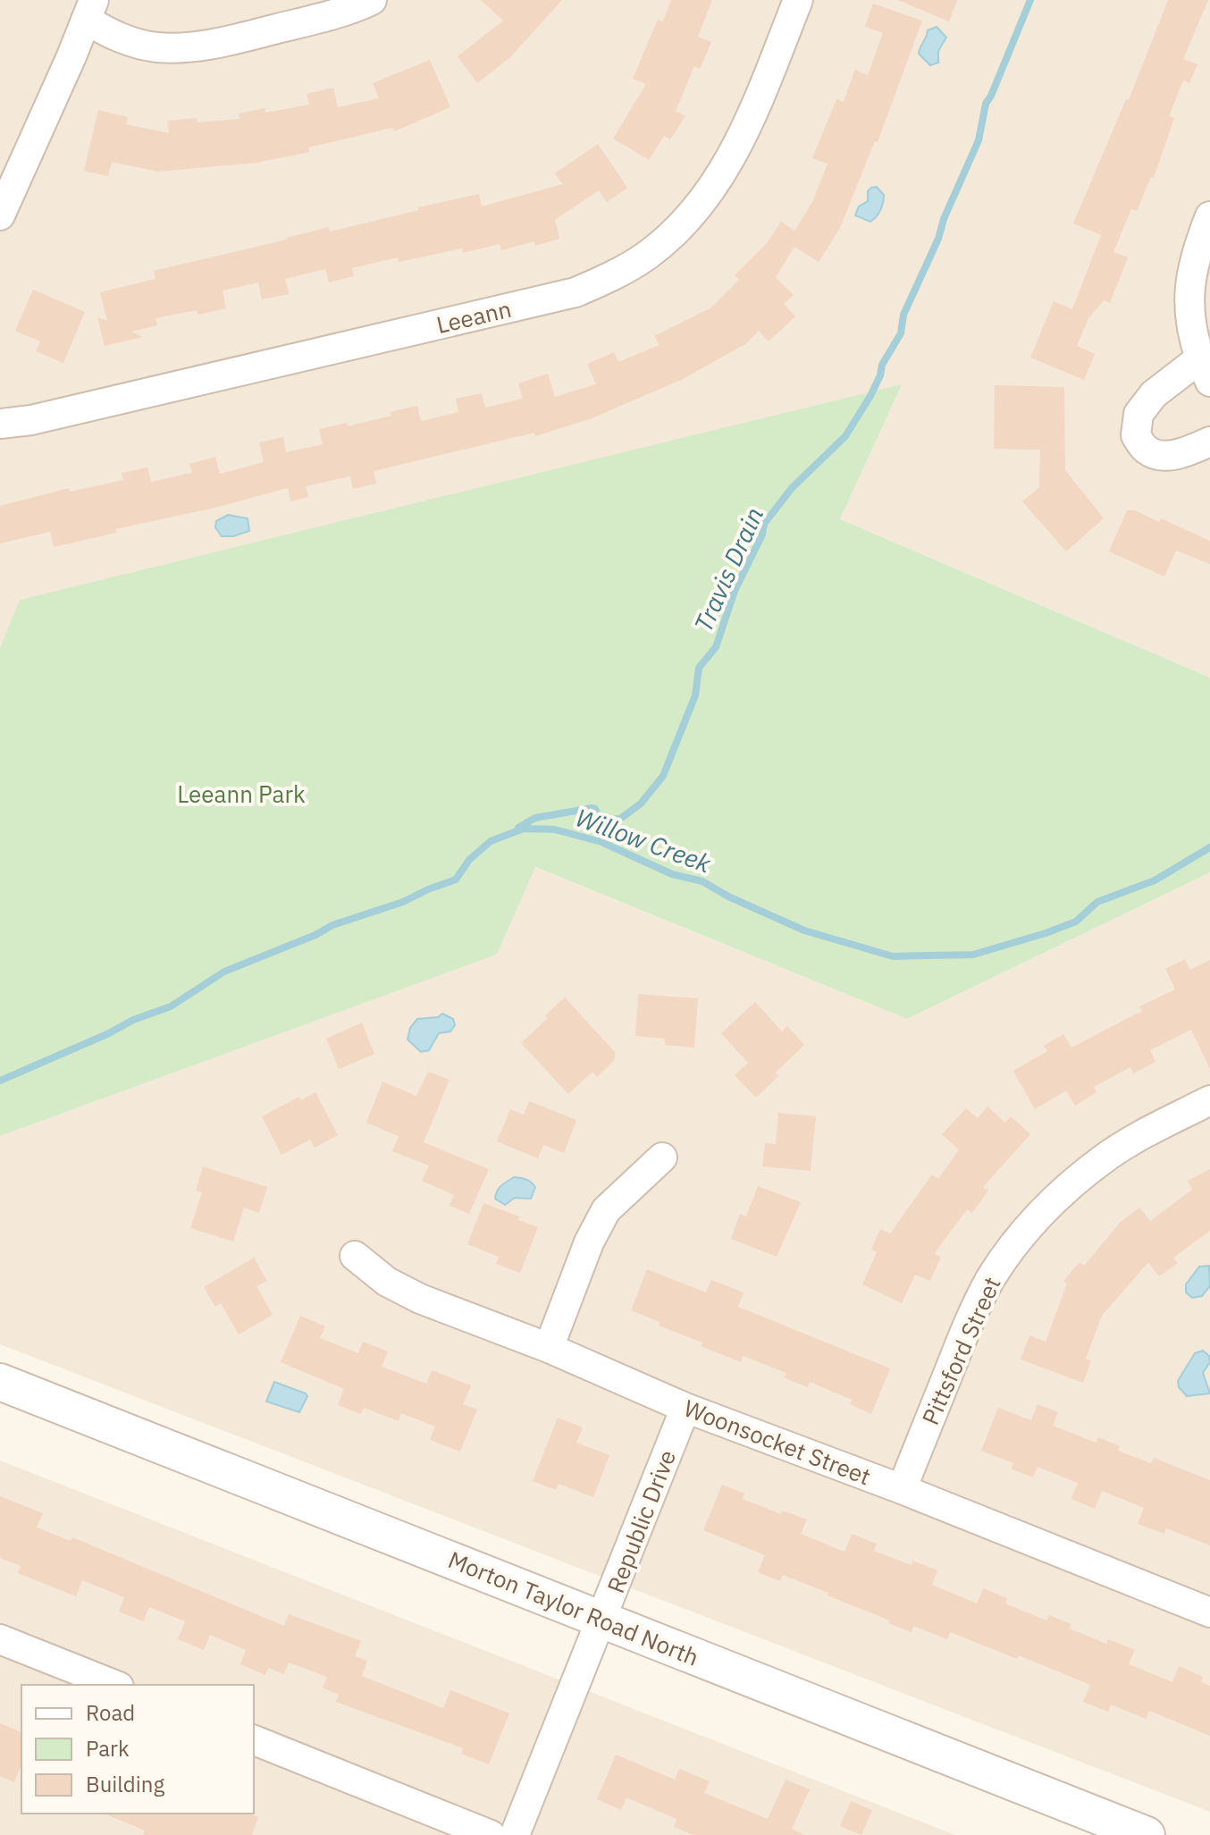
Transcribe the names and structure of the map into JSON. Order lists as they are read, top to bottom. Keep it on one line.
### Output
{"streets":{"street":["Leeann","Pittsford Street","Woonsocket Street","Republic Drive","Morton Taylor Road North"]},"crossings":[["Pittsford Street","Woonsocket Street"],["Woonsocket Street","Republic Drive"],["Republic Drive","Morton Taylor Road North"]],"water":["Travis Drain","Willow Creek"],"parks":["Leeann Park"],"legend":["Road","Park","Building"]}
